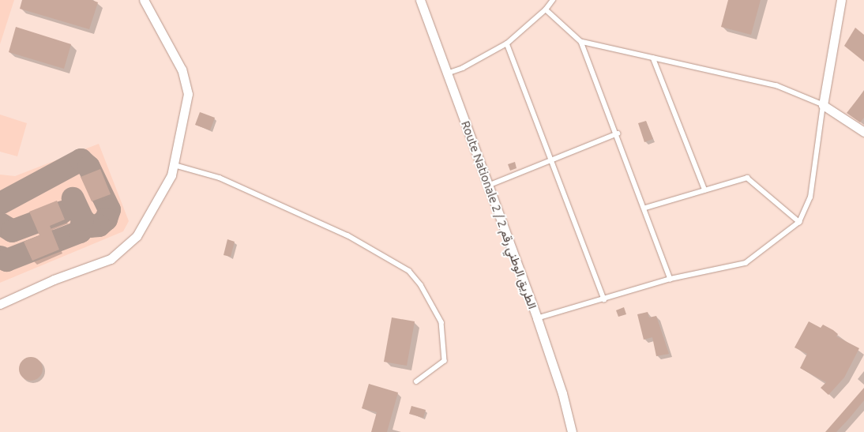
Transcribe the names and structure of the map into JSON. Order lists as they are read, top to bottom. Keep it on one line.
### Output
{"streets":{"street":["Route Nationale 2 / الطريق الوطني رقم 2"]}}
